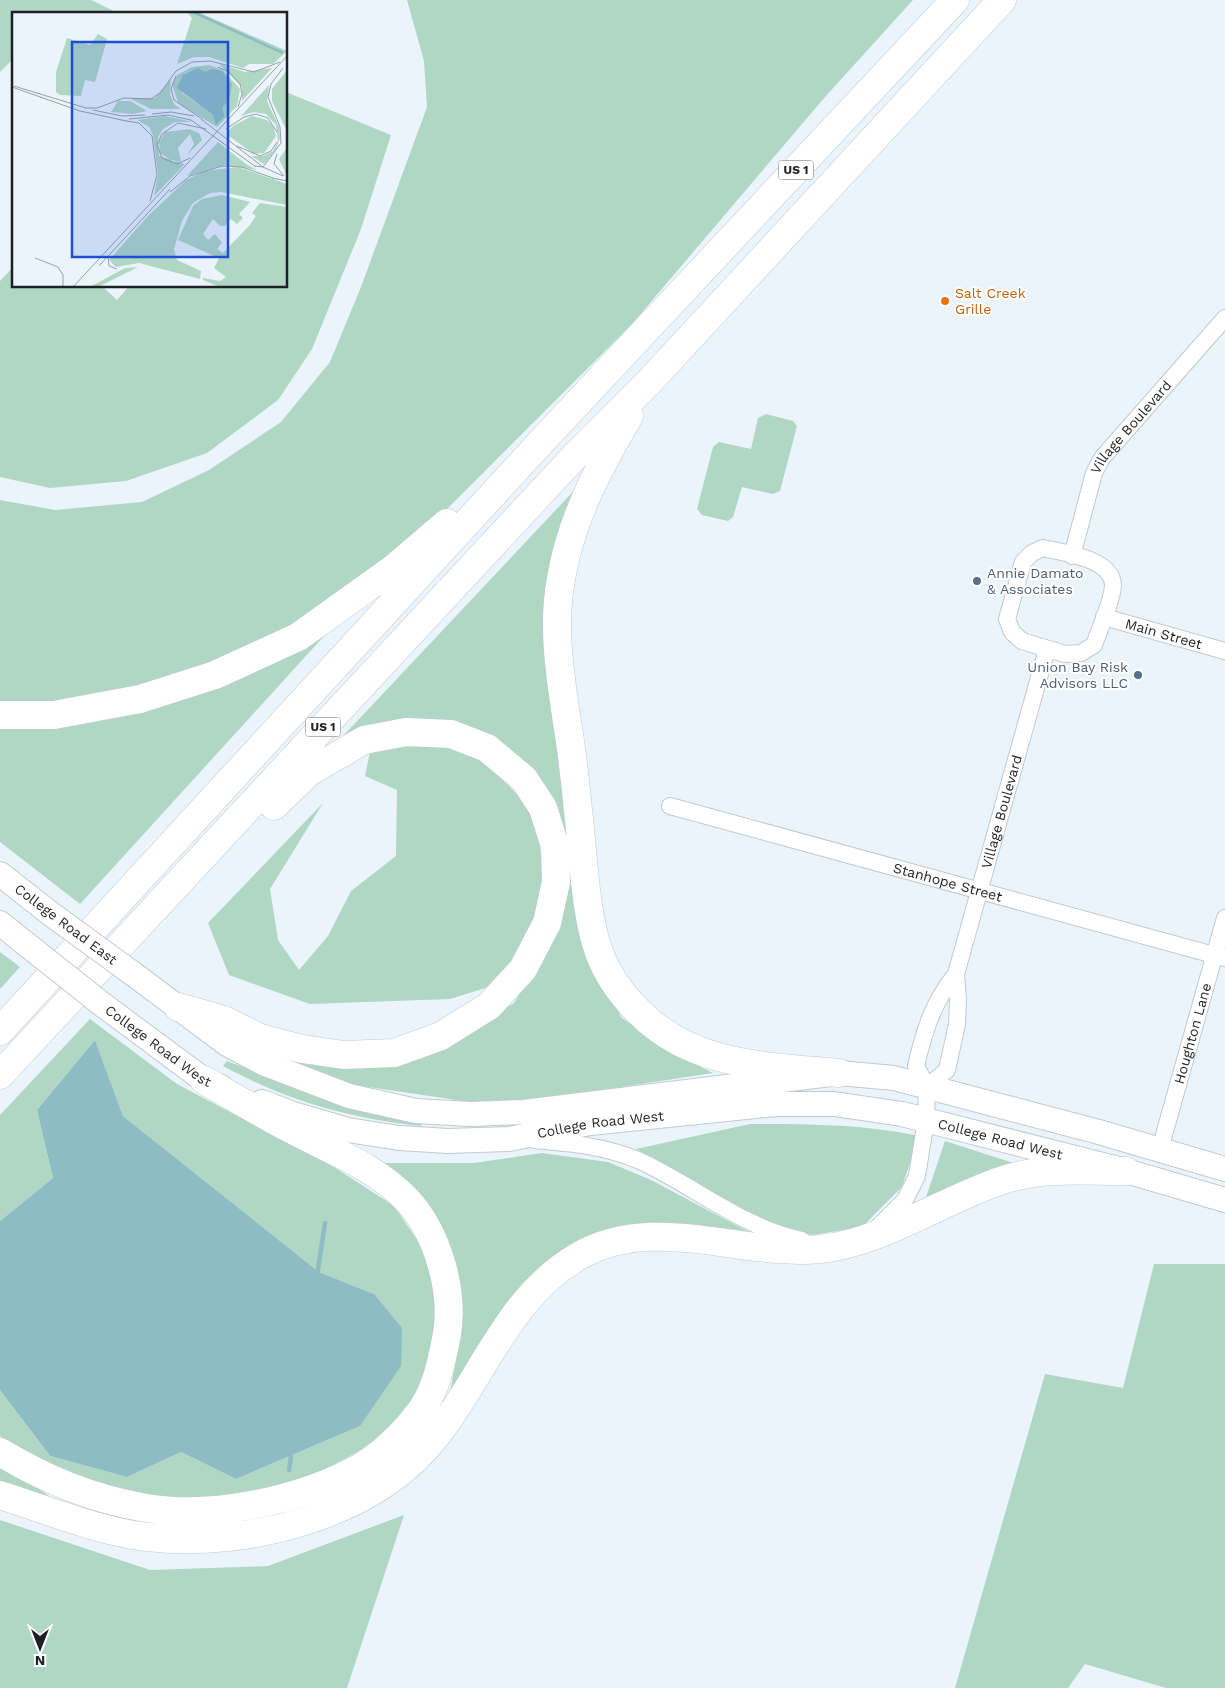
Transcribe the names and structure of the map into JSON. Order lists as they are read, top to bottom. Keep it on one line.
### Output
{"streets":{"highway":["US 1"],"street":["Village Boulevard","Main Street","Stanhope Street","College Road East","Houghton Lane","College Road West"]},"crossings":[["Village Boulevard","Main Street"],["Village Boulevard","Stanhope Street"],["Village Boulevard","College Road West"],["Stanhope Street","Houghton Lane"],["College Road East","College Road West"],["Houghton Lane","College Road West"]],"places":["Salt Creek Grille","Annie Damato & Associates","Union Bay Risk Advisors LLC"],"north":"bottom"}
